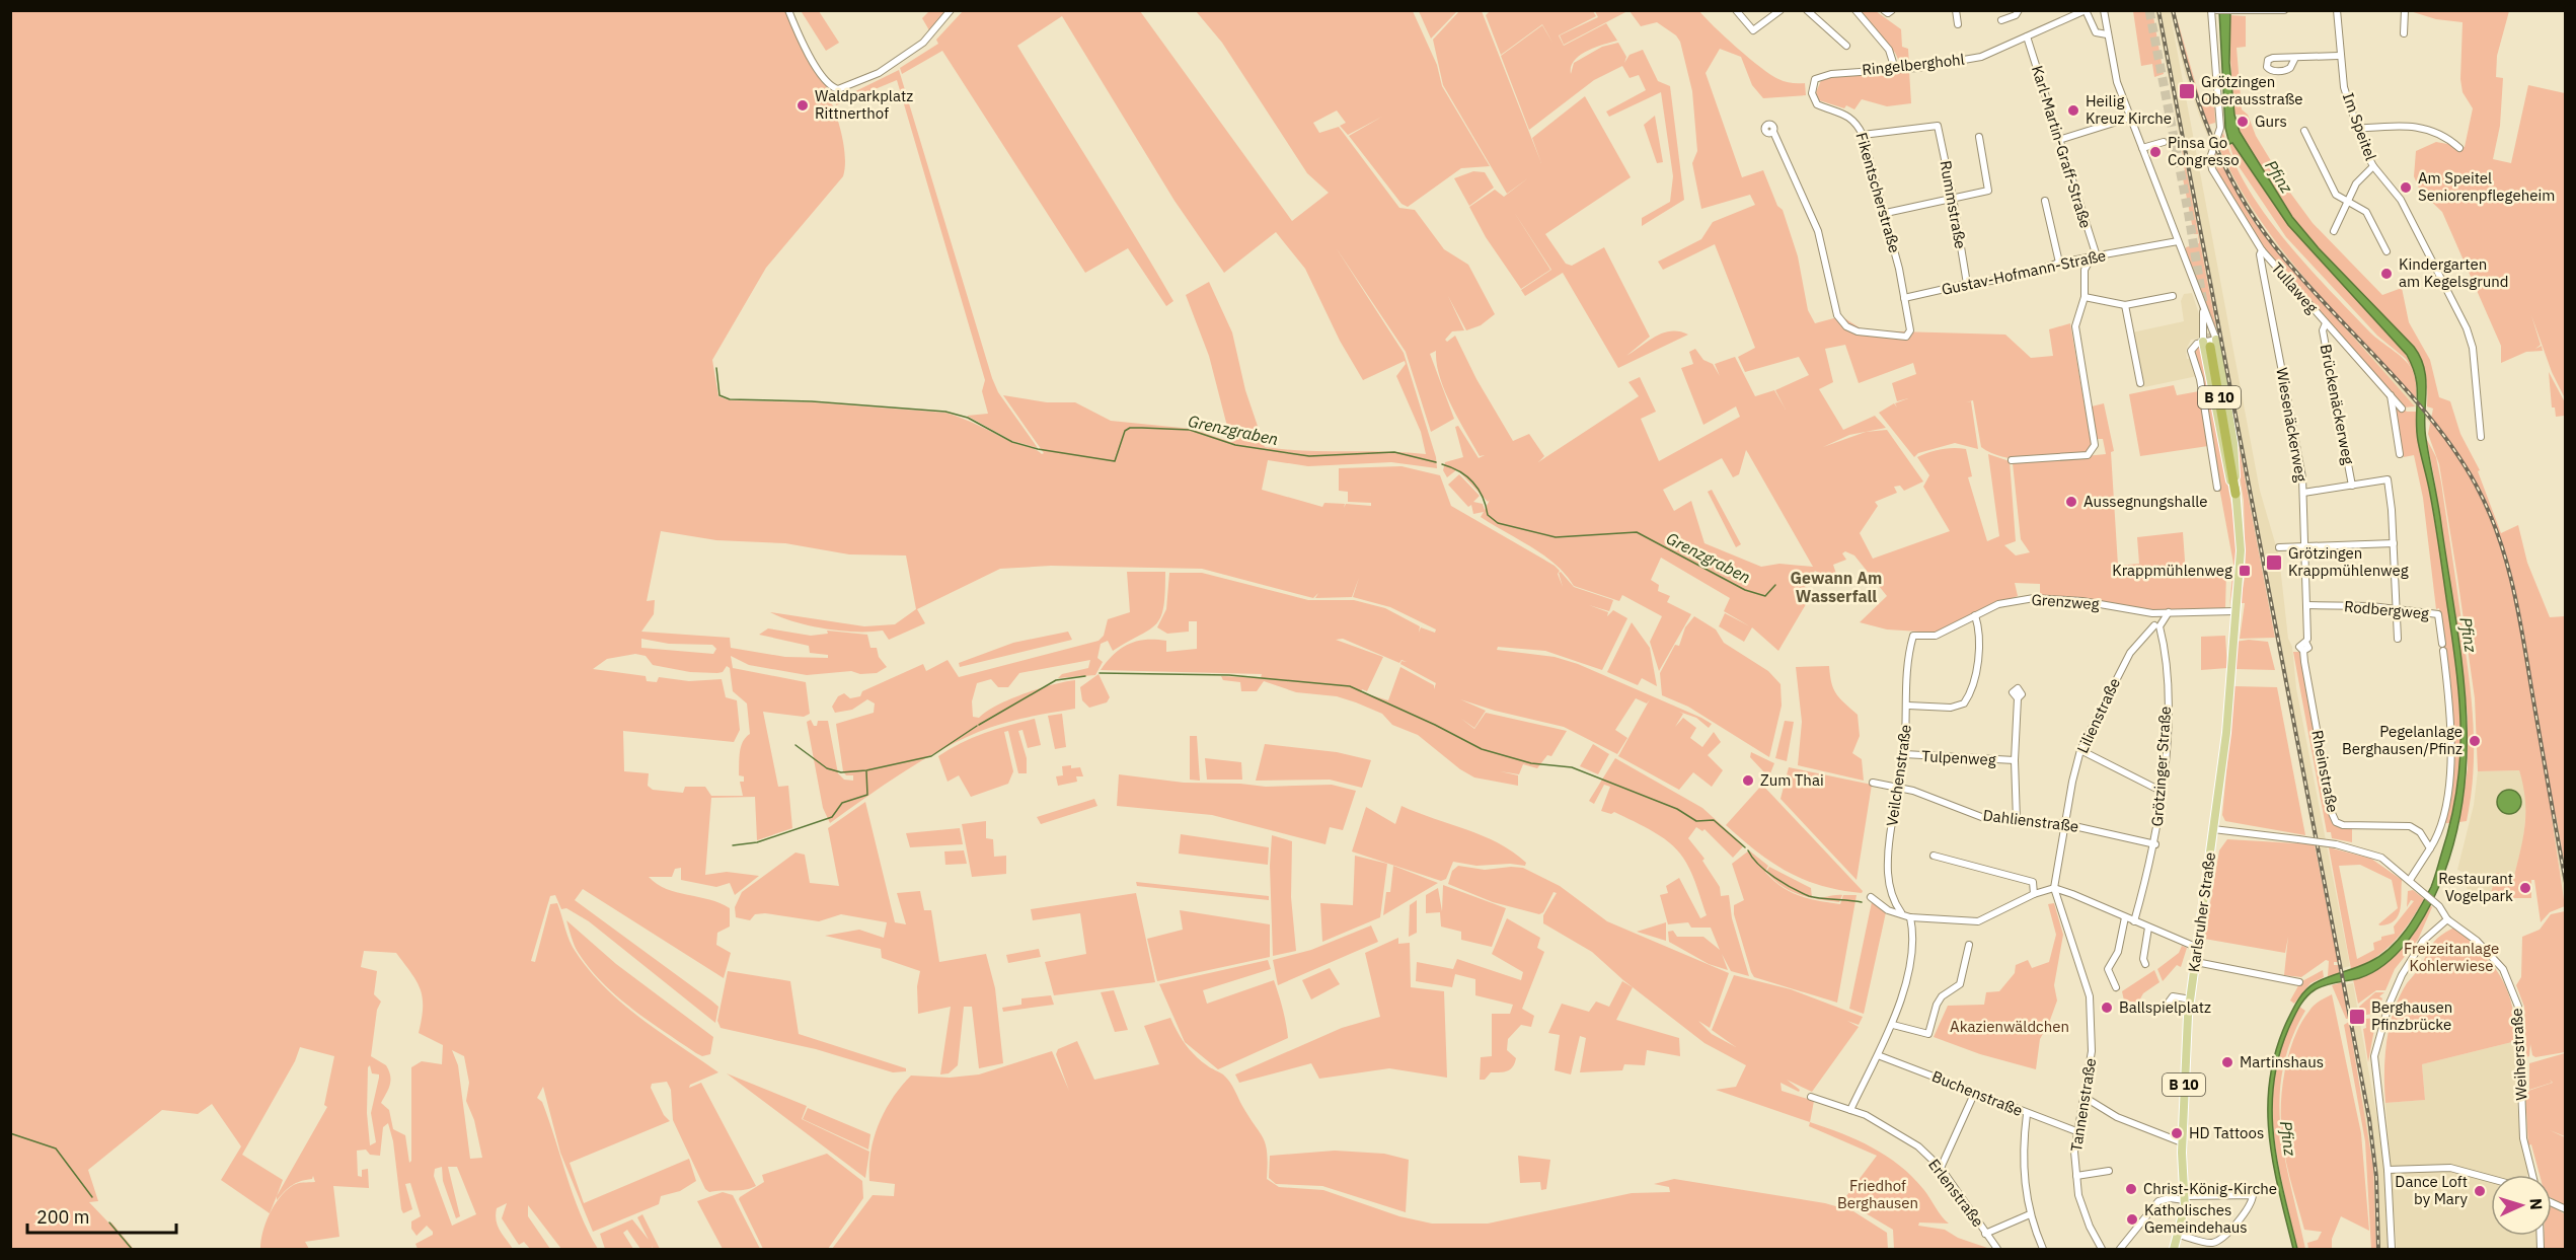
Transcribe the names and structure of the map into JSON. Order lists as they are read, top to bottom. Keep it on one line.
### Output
{"streets":{"highway":["B 10"],"main road":["Karlsruher Straße"],"street":["Ringelberghohl","Im Speitel","Karl-Martin-Graff-Straße","Fikentscherstraße","Rummstraße","Gustav-Hofmann-Straße","Tullaweg","Brückenäckerweg","Wiesenäckerweg","Grenzweg","Rodbergweg","Lilienstraße","Tulpenweg","Grötzinger Straße","Rheinstraße","Veilchenstraße","Dahlienstraße","Weiherstraße","Buchenstraße","Tannenstraße","Erlenstraße"]},"crossings":[["Ringelberghohl","Karl-Martin-Graff-Straße"],["Ringelberghohl","Fikentscherstraße"],["Karl-Martin-Graff-Straße","Gustav-Hofmann-Straße"],["Fikentscherstraße","Rummstraße"],["Fikentscherstraße","Gustav-Hofmann-Straße"],["Rummstraße","Gustav-Hofmann-Straße"],["Tullaweg","Brückenäckerweg"],["Tullaweg","Wiesenäckerweg"],["B 10","Grenzweg"],["B 10","Karlsruher Straße"],["B 10","Weiherstraße"],["Wiesenäckerweg","Rodbergweg"],["Grenzweg","Veilchenstraße"],["Lilienstraße","Grötzinger Straße"],["Lilienstraße","Dahlienstraße"],["Lilienstraße","Tannenstraße"],["Tulpenweg","Veilchenstraße"],["Grötzinger Straße","Dahlienstraße"],["Veilchenstraße","Dahlienstraße"],["Karlsruher Straße","Weiherstraße"],["Buchenstraße","Tannenstraße"]],"districts":["Gewann Am Wasserfall"],"water":["Pfinz","Grenzgraben"],"parks":["Freizeitanlage Kohlerwiese","Akazienwäldchen","Friedhof Berghausen"],"places":{"transit":["Grötzingen Oberausstraße","Grötzingen Krappmühlenweg","Krappmühlenweg","Berghausen Pfinzbrücke"],"other":["Waldparkplatz Rittnerthof","Heilig Kreuz Kirche","Gurs","Pinsa Go Congresso","Am Speitel Seniorenpflegeheim","Kindergarten am Kegelsgrund","Aussegnungshalle","Pegelanlage Berghausen/Pfinz","Zum Thai","Restaurant Vogelpark","Ballspielplatz","Martinshaus","HD Tattoos","Christ-König-Kirche","Dance Loft by Mary","Katholisches Gemeindehaus"]},"scale_bar":"200 m","north":"right"}
